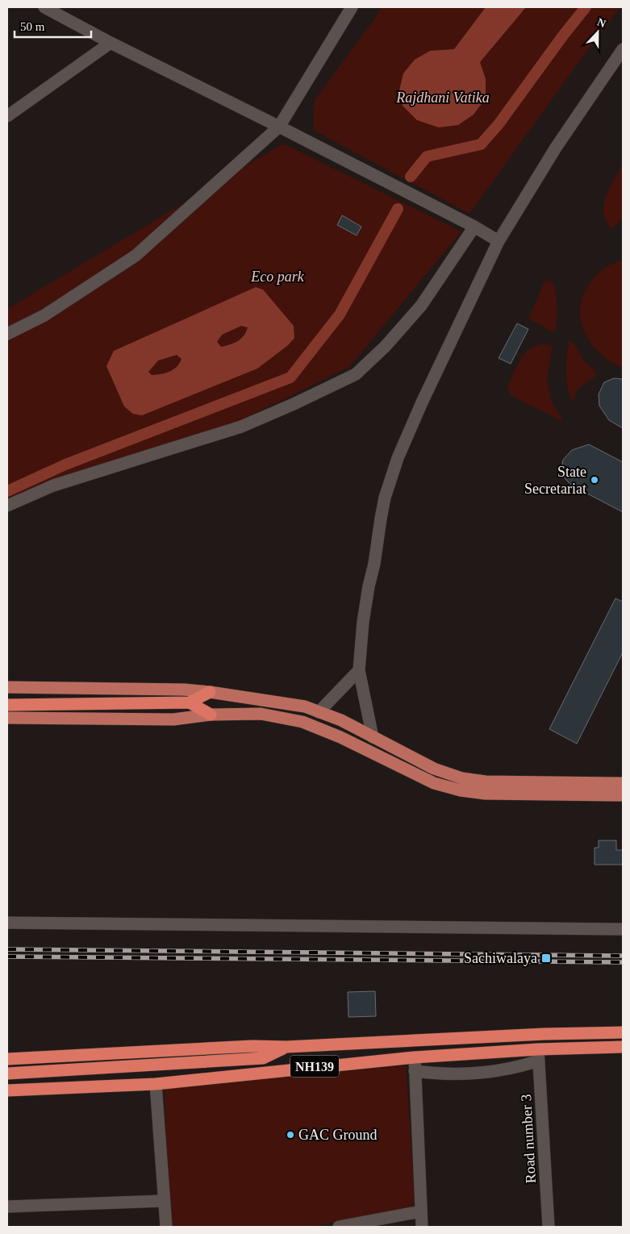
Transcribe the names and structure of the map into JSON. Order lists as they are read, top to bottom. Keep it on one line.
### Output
{"streets":{"highway":["NH139"],"street":["Road number 3"]},"crossings":[["NH139","Road number 3"]],"parks":["Rajdhani Vatika","Eco park"],"places":{"other":["State Secretariat","GAC Ground"],"transit":["Sachiwalaya"]},"scale_bar":"50 m","north":"top"}
